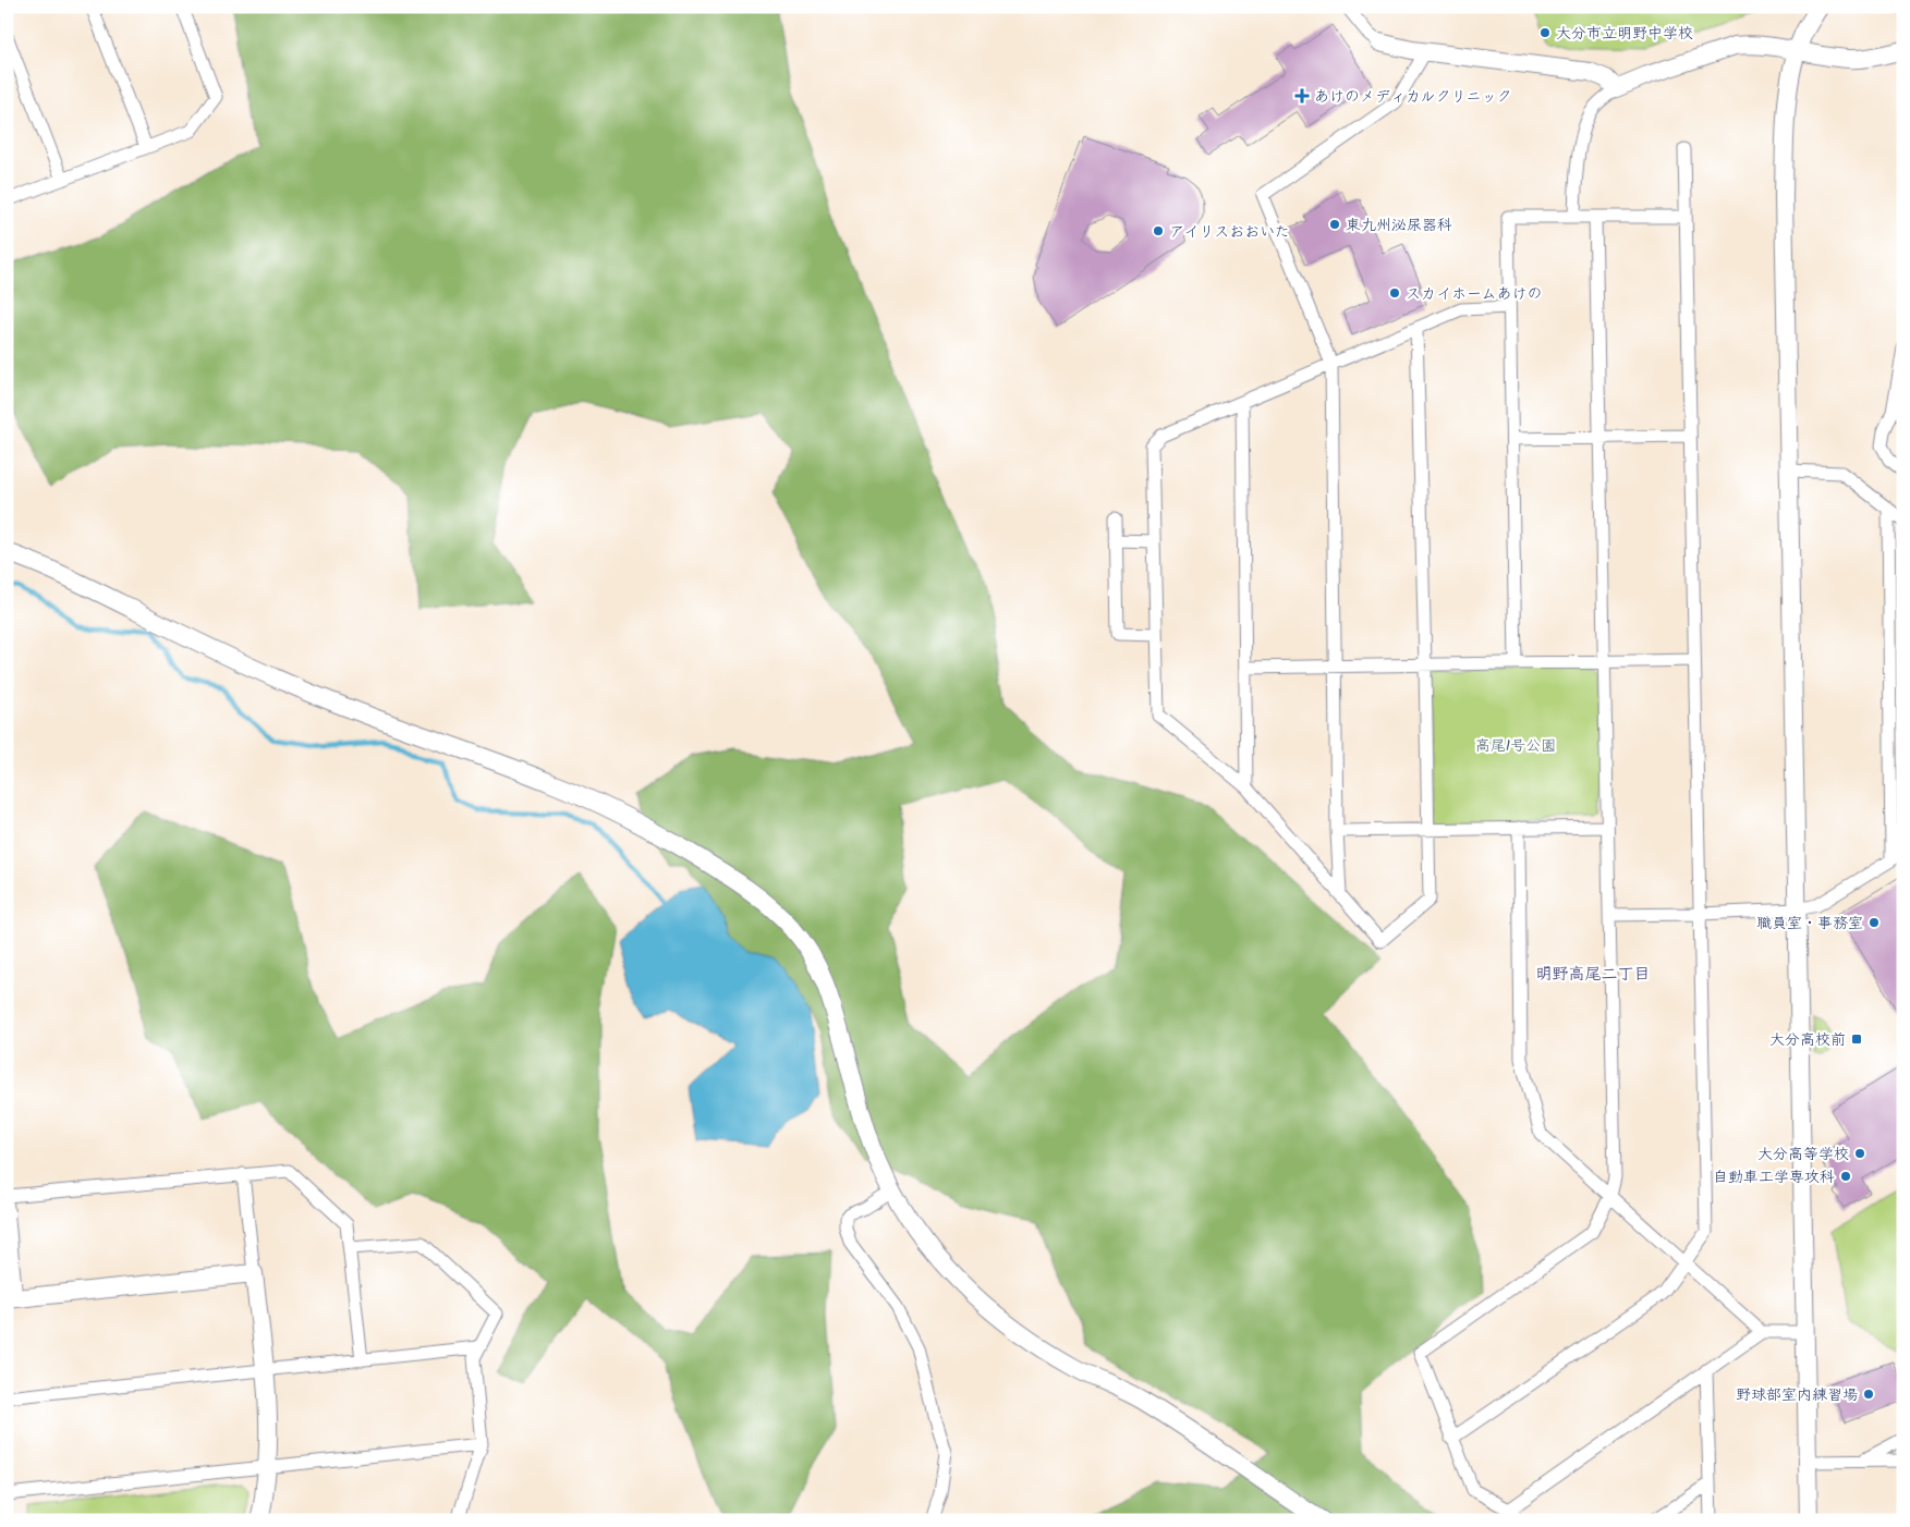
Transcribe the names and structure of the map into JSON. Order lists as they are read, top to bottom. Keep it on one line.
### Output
{"districts":["明野高尾二丁目"],"parks":["高尾1号公園"],"places":{"other":["大分市立明野中学校","東九州泌尿器科","アイリスおおいた","スカイホームあけの","職員室・事務室","大分高等学校","自動車工学専攻科","野球部室内練習場"],"health":["あけのメディカルクリニック"],"transit":["大分高校前"]}}
